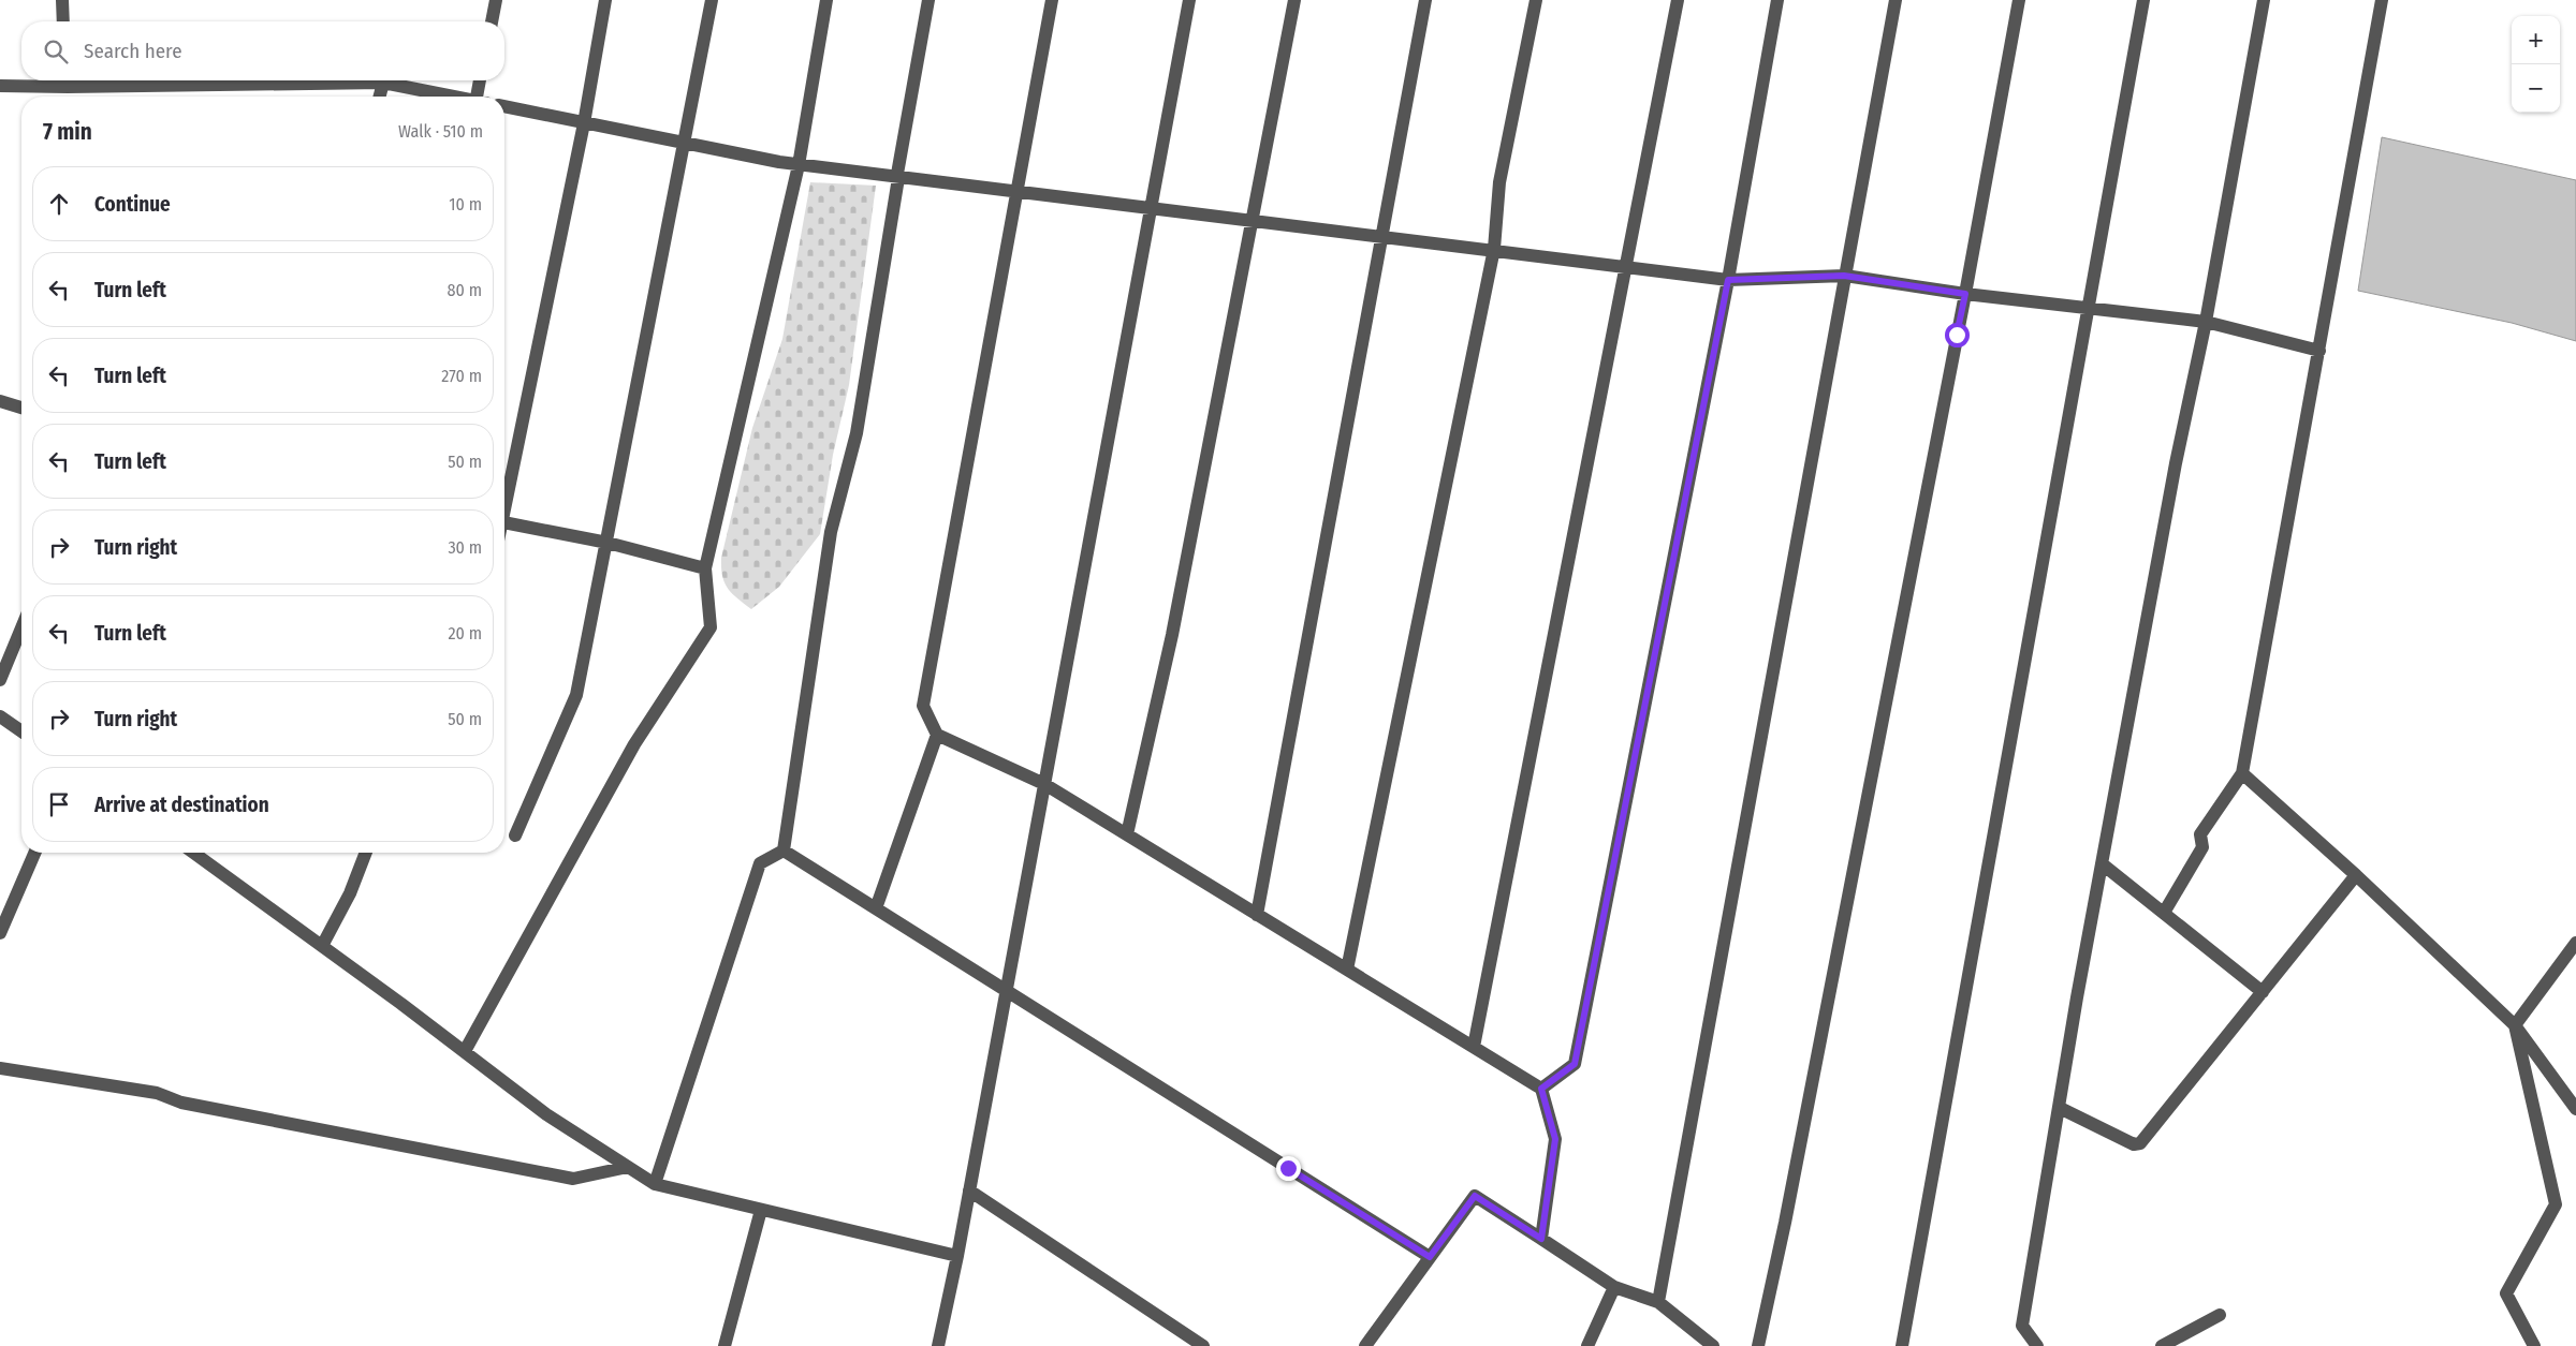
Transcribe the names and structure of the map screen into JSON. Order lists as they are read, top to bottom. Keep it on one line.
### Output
{"page":{"map_buttons":["+","−"],"search":"Search here","heading":["7 min","Walk · 510 m"],"list":[["Continue","10 m"],["Turn left","80 m"],["Turn left","270 m"],["Turn left","50 m"],["Turn right","30 m"],["Turn left","20 m"],["Turn right","50 m"],"Arrive at destination"]}}
